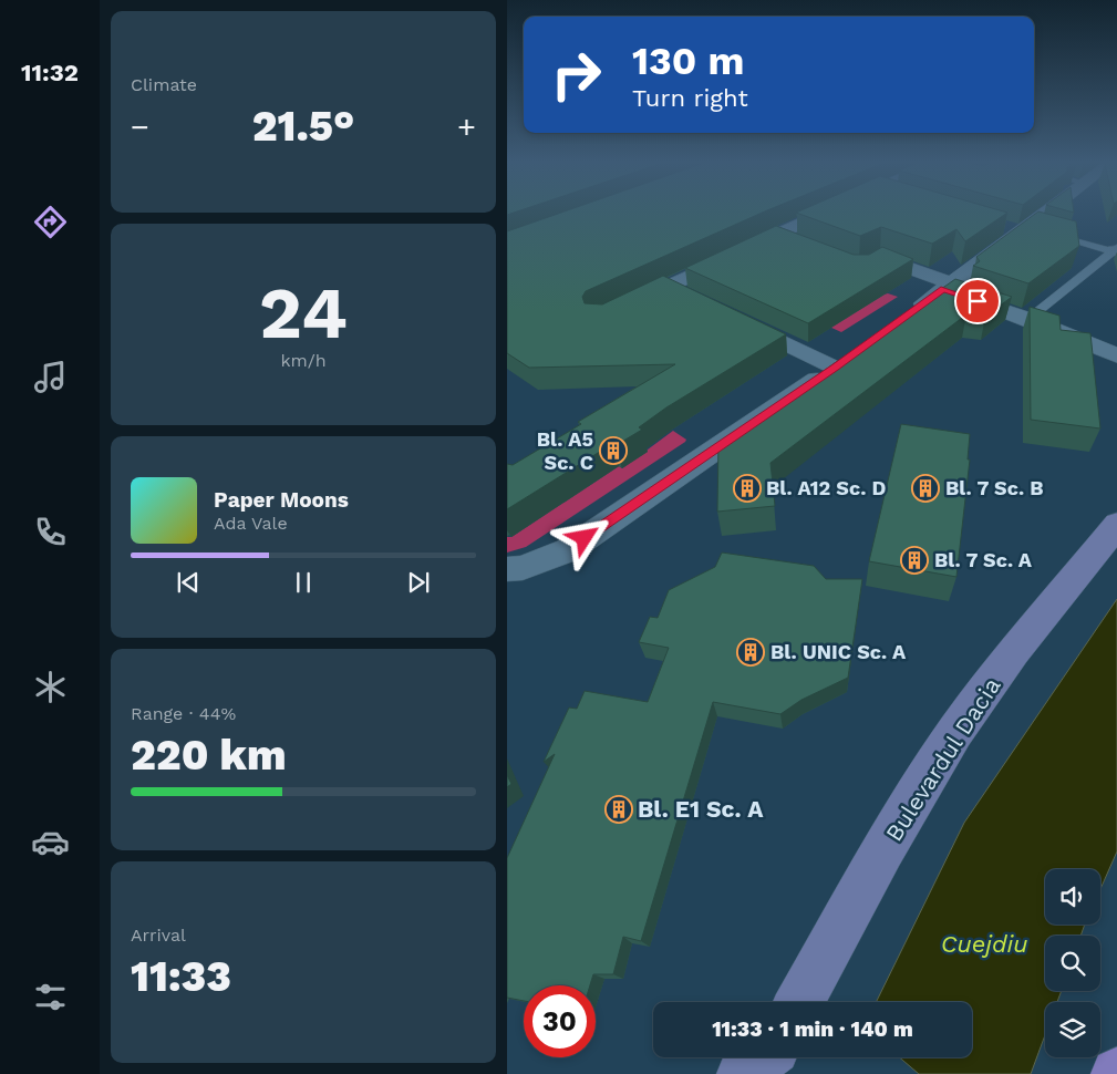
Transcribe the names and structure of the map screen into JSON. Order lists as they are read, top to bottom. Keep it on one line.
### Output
{"streets":{"main road":["Bulevardul Dacia"]},"water":["Cuejdiu"],"places":{"building":["Bl. A5 Sc. C","Bl. A12 Sc. D","Bl. 7 Sc. B","Bl. 7 Sc. A","Bl. UNIC Sc. A","Bl. E1 Sc. A"]},"page":{"tabs":"11:32","tile":["Climate",["24","km/h"],["Range · 44%","220 km"],["Arrival","11:33"]],"turn":["130 m","Turn right"],"heat":["−","21.5°","+"],"song":["Paper Moons","Ada Vale"],"limit":"30","trip":"11:33 · 1 min · 140 m"}}
